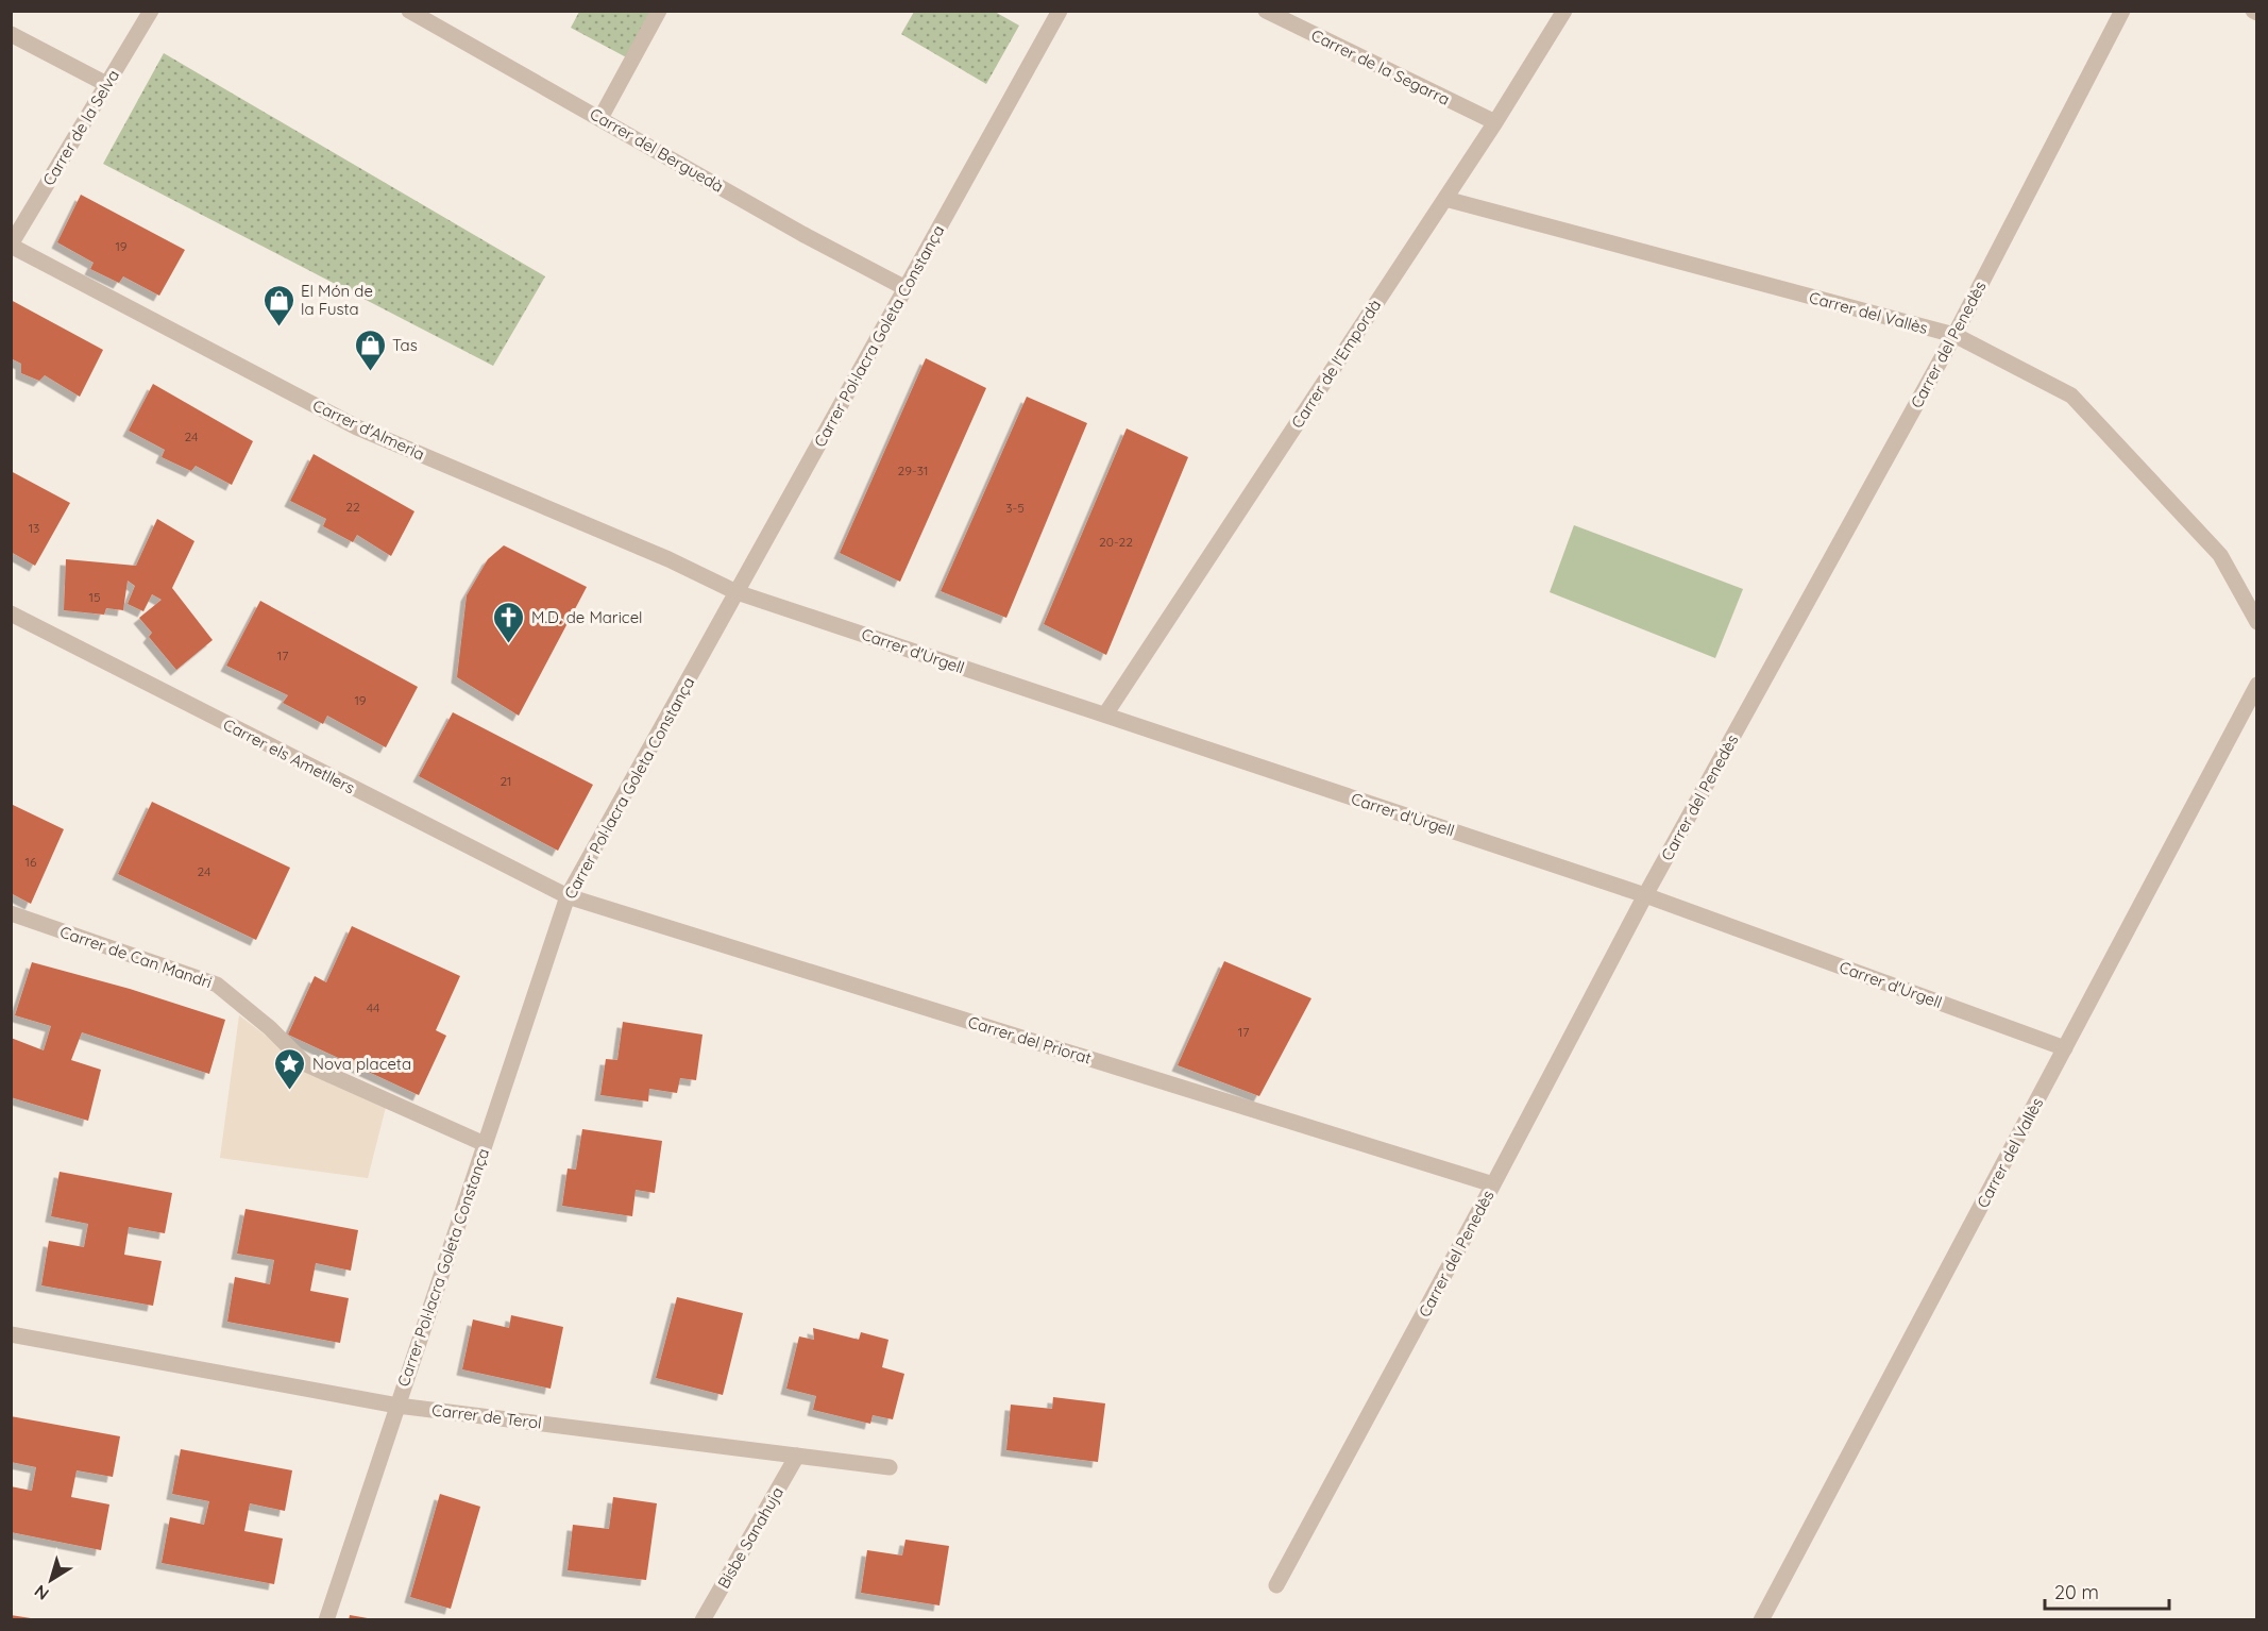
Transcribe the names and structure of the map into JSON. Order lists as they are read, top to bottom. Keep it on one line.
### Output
{"streets":{"street":["Carrer de la Segarra","Carrer de la Selva","Carrer del Berguedà","Carrer del Vallès","Carrer Pol·lacra Goleta Constança","Carrer del Penedès","Carrer de l'Empordà","Carrer d'Almeria","Carrer d'Urgell","Carrer els Ametllers","Carrer de Can Mandri","Carrer del Priorat","Carrer de Terol","Bisbe Sanahuja"]},"crossings":[["Carrer de la Segarra","Carrer de l'Empordà"],["Carrer de la Selva","Carrer d'Almeria"],["Carrer del Berguedà","Carrer Pol·lacra Goleta Constança"],["Carrer del Vallès","Carrer del Penedès"],["Carrer del Vallès","Carrer de l'Empordà"],["Carrer del Vallès","Carrer d'Urgell"],["Carrer Pol·lacra Goleta Constança","Carrer d'Almeria"],["Carrer Pol·lacra Goleta Constança","Carrer d'Urgell"],["Carrer Pol·lacra Goleta Constança","Carrer els Ametllers"],["Carrer Pol·lacra Goleta Constança","Carrer de Can Mandri"],["Carrer Pol·lacra Goleta Constança","Carrer del Priorat"],["Carrer Pol·lacra Goleta Constança","Carrer de Terol"],["Carrer del Penedès","Carrer d'Urgell"],["Carrer del Penedès","Carrer del Priorat"],["Carrer de l'Empordà","Carrer d'Urgell"],["Carrer d'Almeria","Carrer d'Urgell"],["Carrer els Ametllers","Carrer del Priorat"],["Carrer de Terol","Bisbe Sanahuja"]],"places":{"shop":["El Món de la Fusta","Tas"],"church":["M.D. de Maricel"],"place":["Nova placeta"]},"house_numbers":["19","24","29-31","22","3-5","13","20-22","15","17","19","21","16","24","44","17"],"scale_bar":"20 m","north":"bottom left"}
